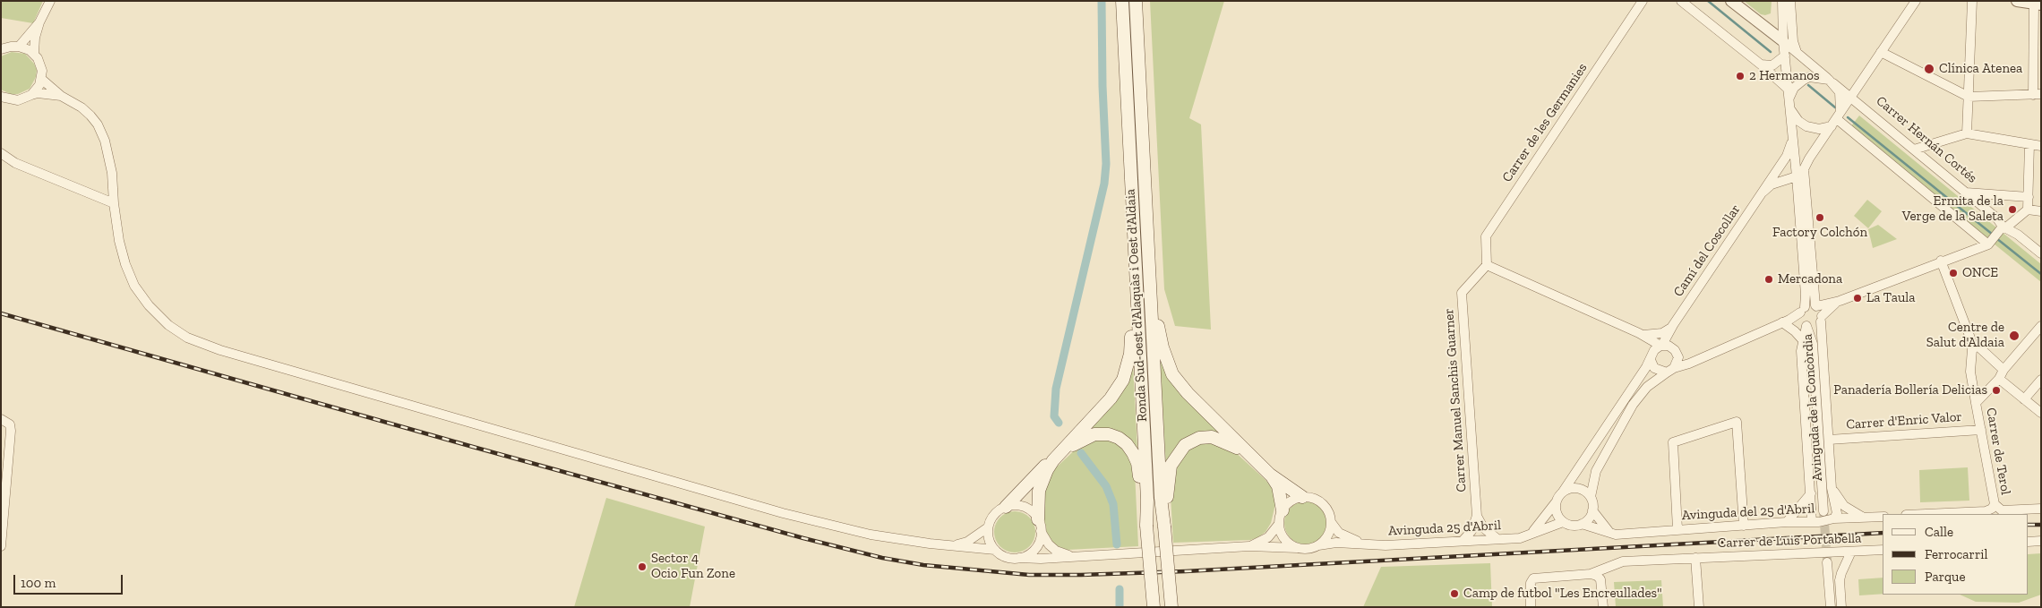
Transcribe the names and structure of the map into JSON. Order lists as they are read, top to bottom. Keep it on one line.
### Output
{"streets":{"main road":["Ronda Sud-oest d'Alaquàs i Oest d'Aldaia"],"street":["Carrer de les Germanies","Carrer Hernán Cortés","Camí del Coscollar","Carrer Manuel Sanchis Guarner","Avinguda de la Concòrdia","Carrer d'Enric Valor","Carrer de Terol","Avinguda del 25 d'Abril","Avinguda 25 d'Abril","Carrer de Luis Portabella"]},"crossings":[["Carrer de les Germanies","Carrer Manuel Sanchis Guarner"],["Carrer Manuel Sanchis Guarner","Avinguda 25 d'Abril"],["Avinguda de la Concòrdia","Carrer d'Enric Valor"],["Avinguda de la Concòrdia","Avinguda del 25 d'Abril"],["Carrer d'Enric Valor","Carrer de Terol"],["Avinguda del 25 d'Abril","Avinguda 25 d'Abril"]],"places":["Clínica Atenea","2 Hermanos","Ermita de la Verge de la Saleta","Factory Colchón","ONCE","Mercadona","La Taula","Centre de Salut d'Aldaia","Panadería Bollería Delicias","Sector 4 Ocio Fun Zone","Camp de futbol \"Les Encreullades\""],"legend":["Calle","Ferrocarril","Parque"],"scale_bar":"100 m"}
